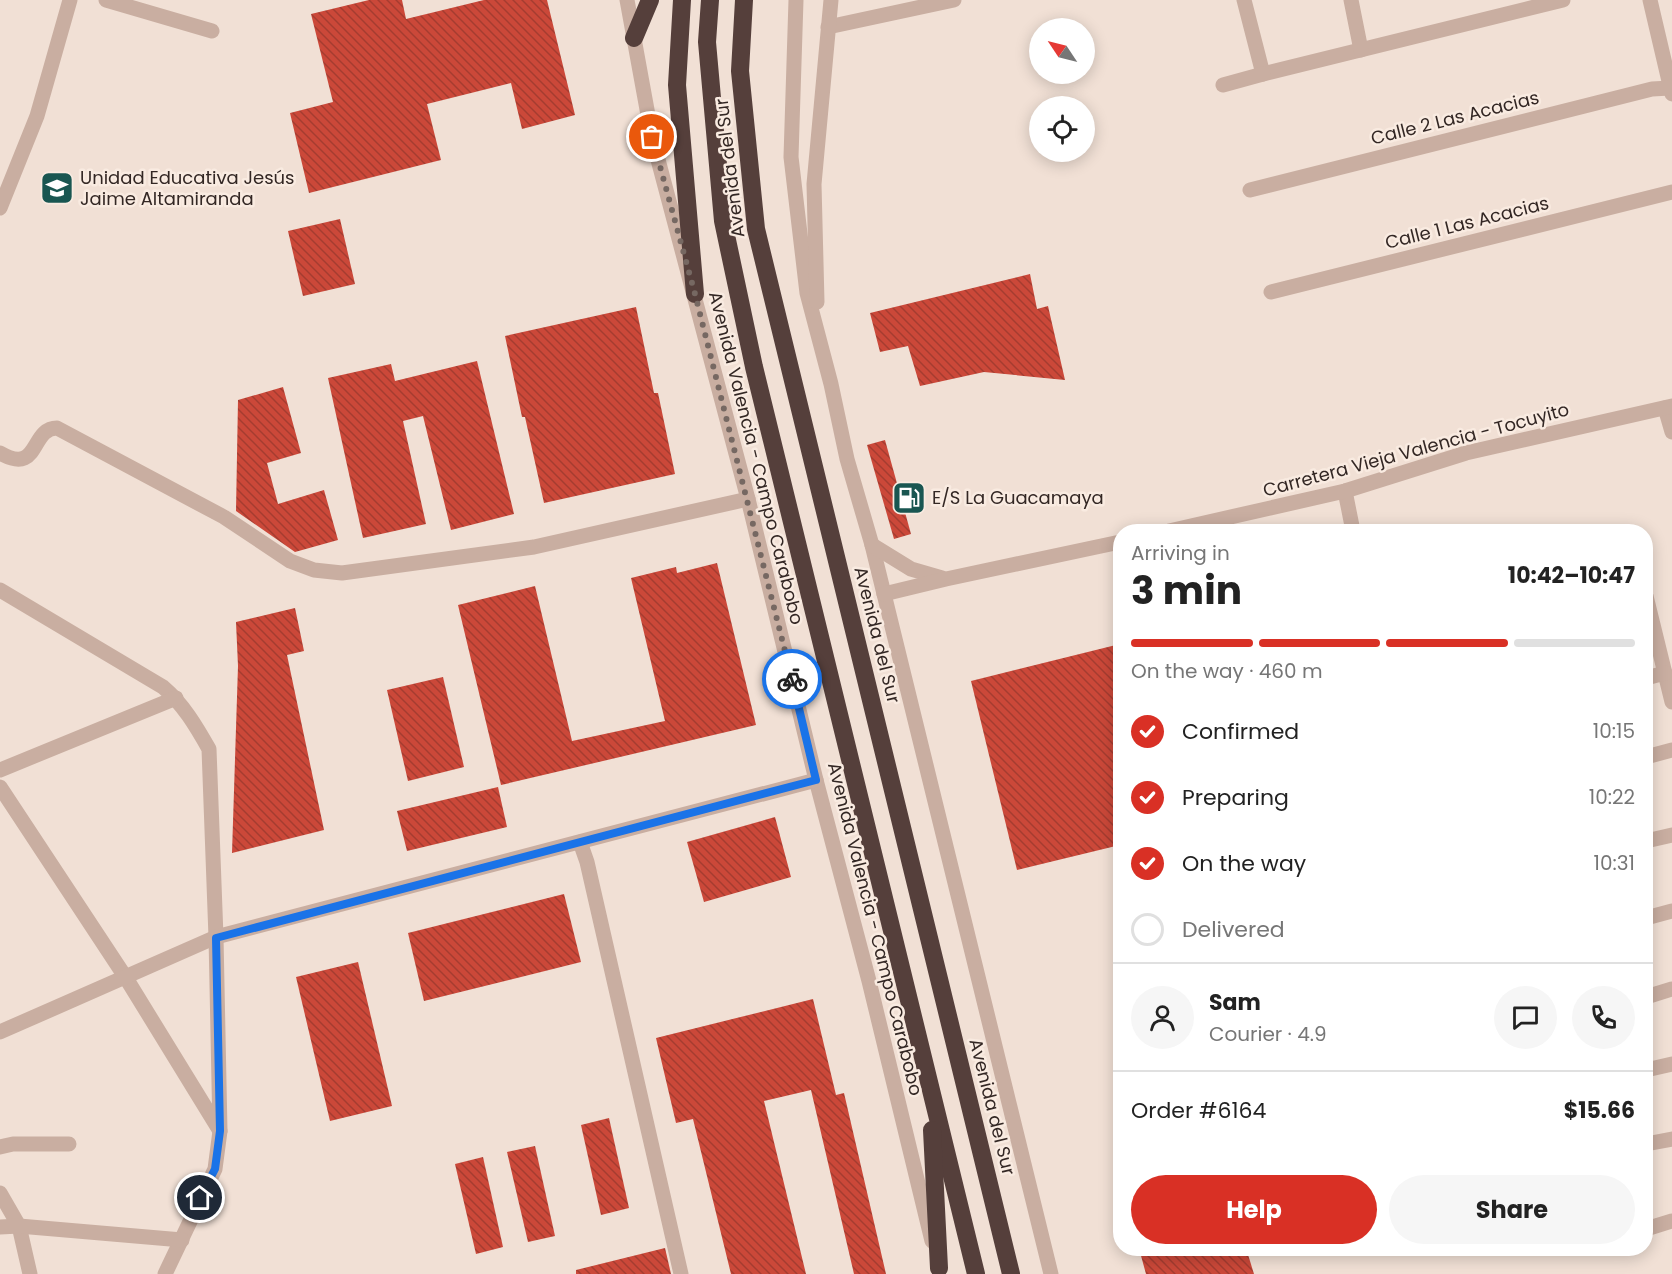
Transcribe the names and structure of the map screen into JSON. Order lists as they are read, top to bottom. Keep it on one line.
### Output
{"streets":{"highway":["Avenida del Sur"],"street":["Calle 2 Las Acacias","Calle 1 Las Acacias","Carretera Vieja Valencia - Tocuyito","Avenida Valencia - Campo Carabobo"]},"places":{"school or university":["Unidad Educativa Jesús Jaime Altamiranda"],"fuel station":["E/S La Guacamaya"]},"north":"top left","page":{"heading":["3 min","Arriving in","10:42–10:47"],"panel":["Sam","Courier · 4.9","Order #6164","$15.66"],"bar":"On the way · 460 m","list":[["Confirmed","10:15"],["Preparing","10:22"],["On the way","10:31"],"Delivered"],"buttons":["Help","Share"]}}
